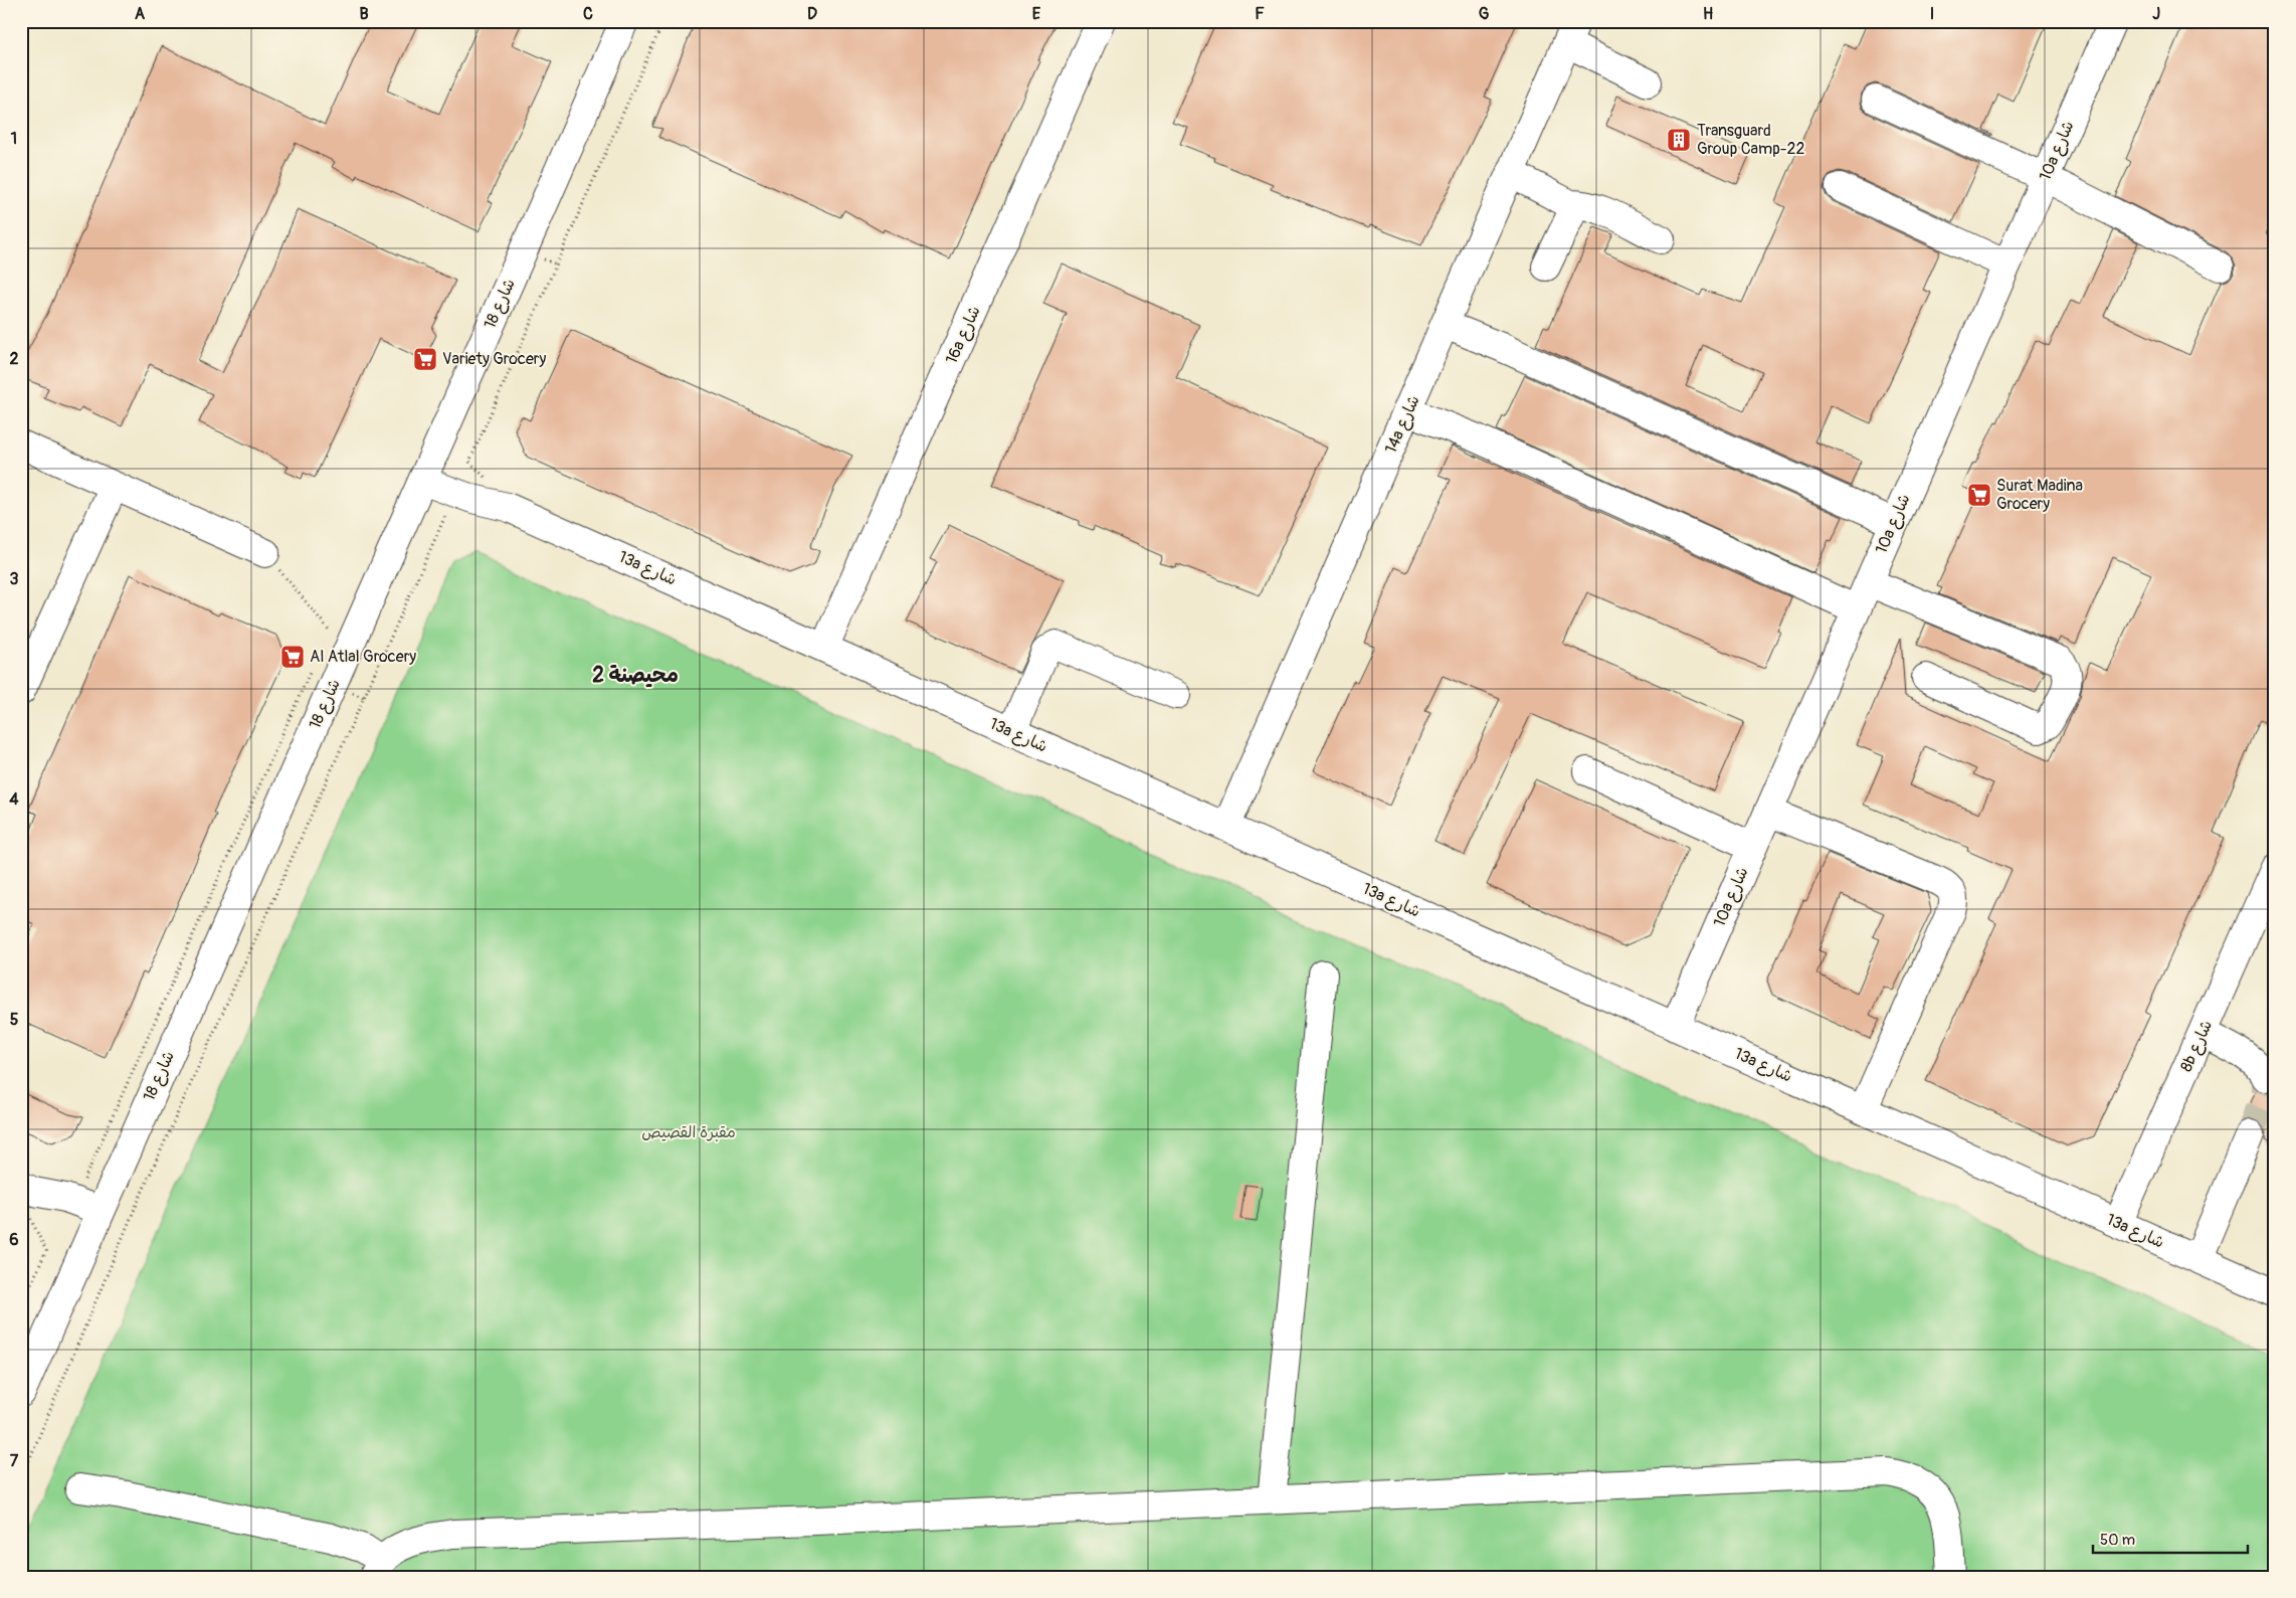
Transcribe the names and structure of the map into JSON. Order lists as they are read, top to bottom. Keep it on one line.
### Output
{"streets":{"street":["10a شارع","شارع 18","16a شارع","14a شارع","13a شارع","8b شارع"]},"crossings":[["10a شارع","13a شارع"],["شارع 18","13a شارع"],["16a شارع","13a شارع"],["14a شارع","13a شارع"],["13a شارع","8b شارع"]],"districts":["محيصنة 2"],"parks":["مقبرة القصيص"],"places":{"building":["Transguard Group Camp-22"],"supermarket":["Variety Grocery","Surat Madina Grocery","Al Atlal Grocery"]},"scale_bar":"50 m","grid":{"columns":["A","B","C","D","E","F","G","H","I","J"],"rows":["1","2","3","4","5","6","7"]}}
